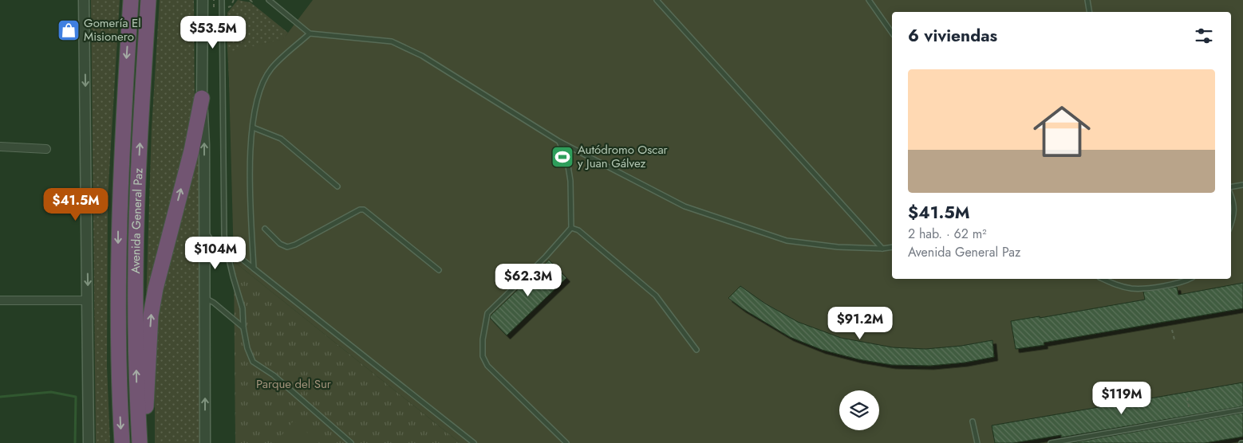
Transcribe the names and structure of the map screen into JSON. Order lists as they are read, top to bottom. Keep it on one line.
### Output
{"streets":{"highway":["Avenida General Paz"]},"parks":["Parque del Sur"],"places":{"shop":["Gomería El Misionero"],"sports":["Autódromo Oscar y Juan Gálvez"]},"page":{"heading":"6 viviendas","price":["$53.5M","$41.5M","$104M","$62.3M","$91.2M","$119M"],"list":[{"name":"$41.5M","note":"2 hab. · 62 m² · Avenida General Paz"}]}}
